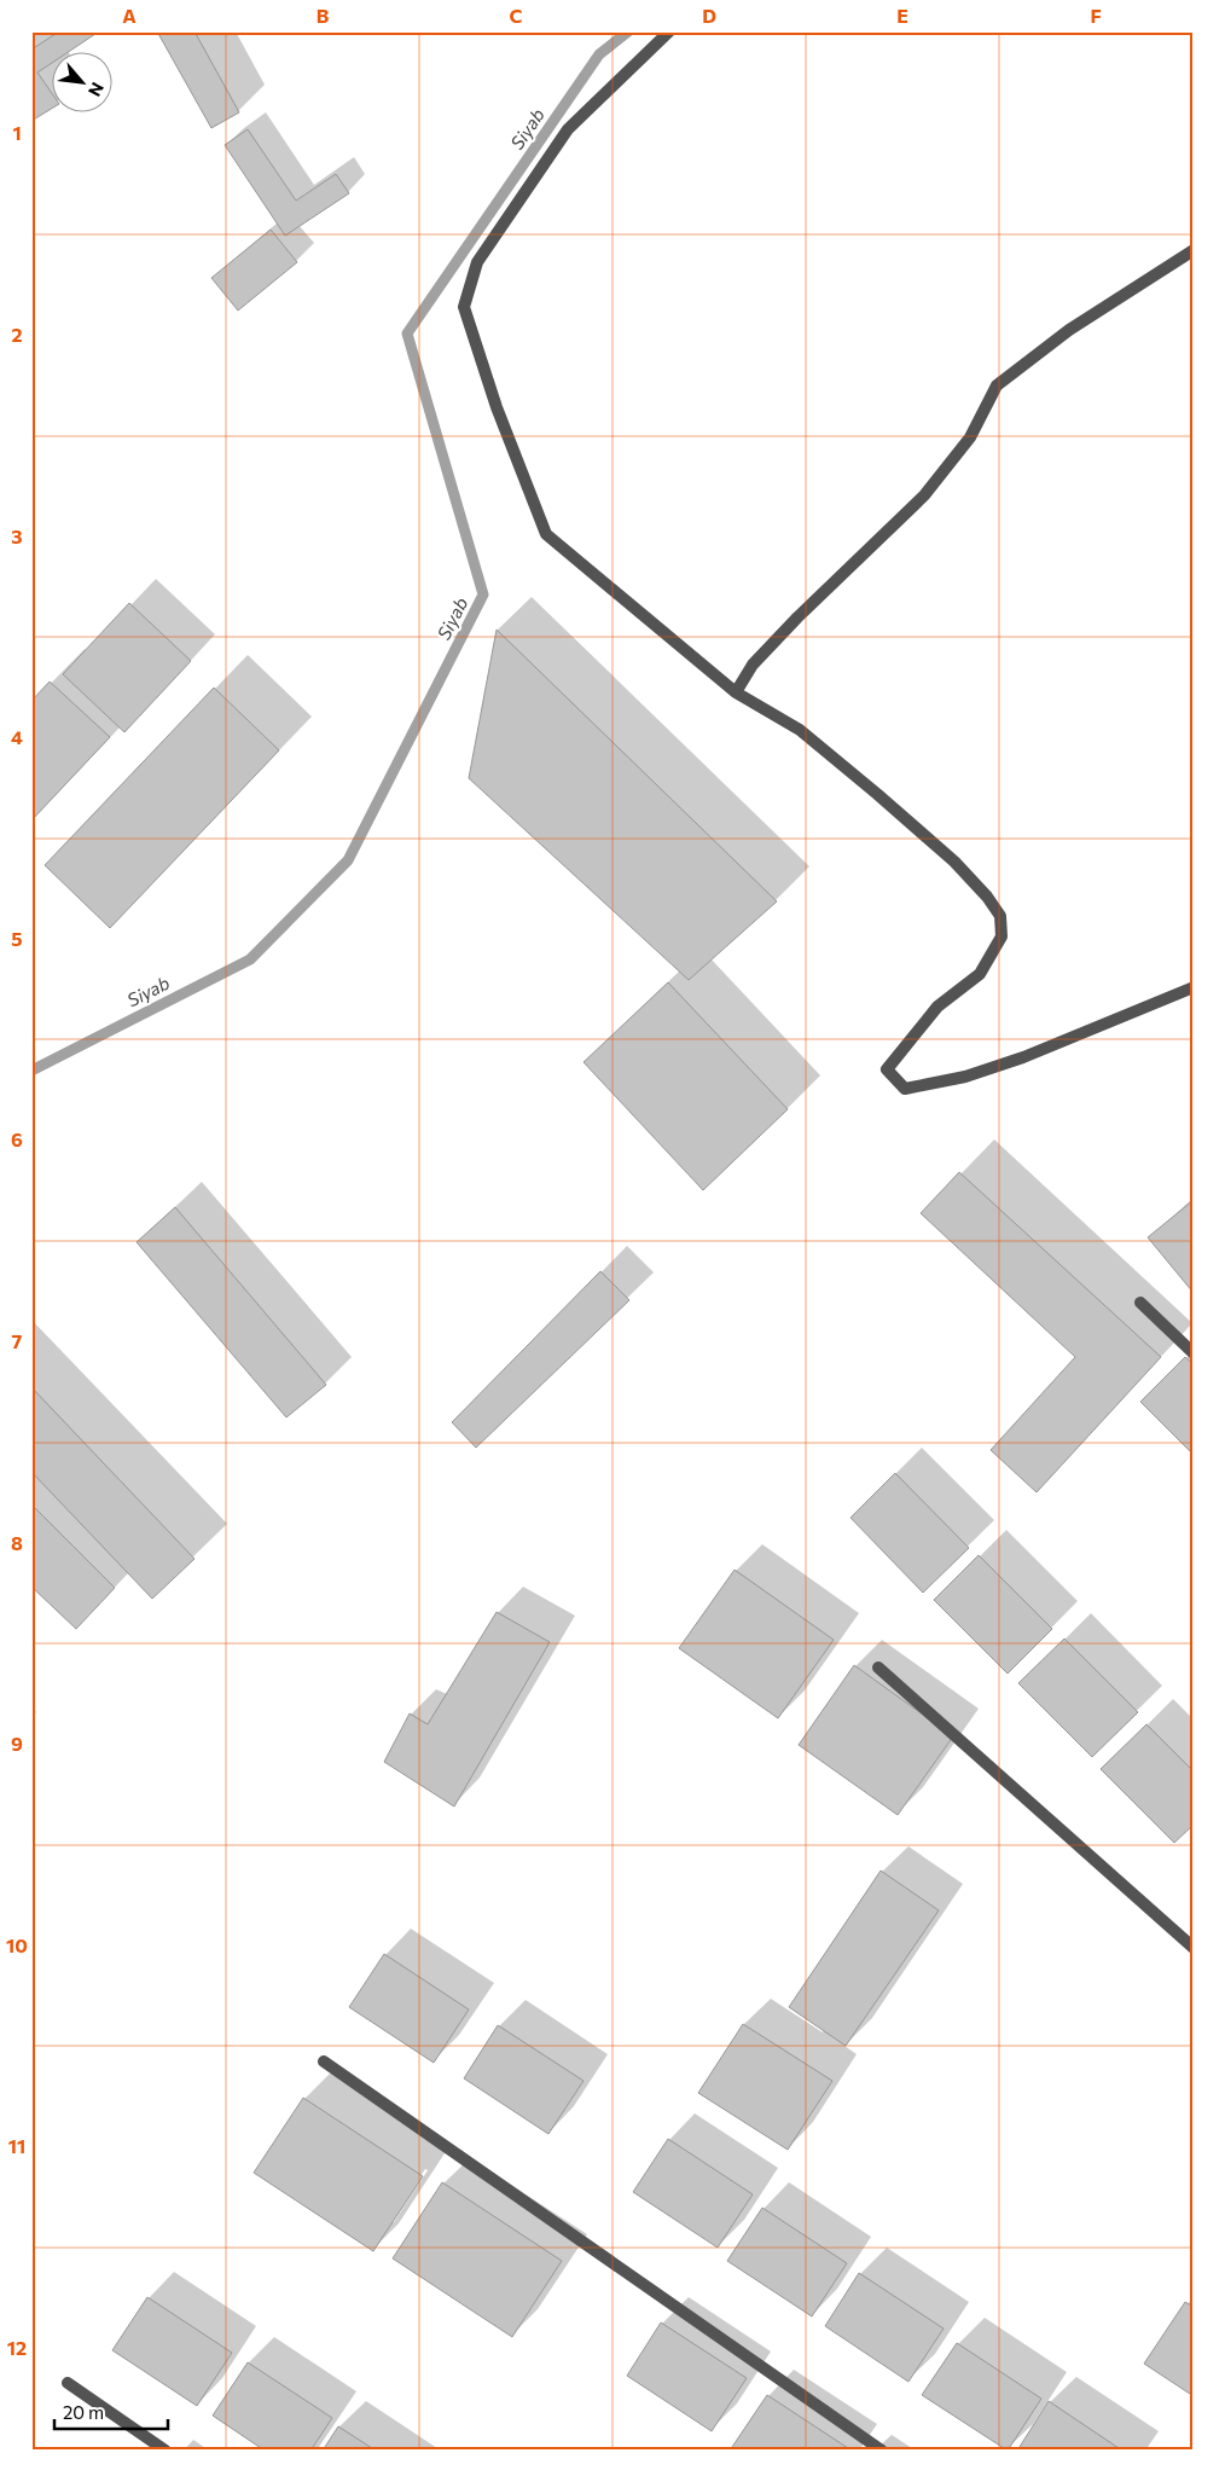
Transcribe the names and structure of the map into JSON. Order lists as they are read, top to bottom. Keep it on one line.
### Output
{"water":["Siyab"],"scale_bar":"20 m","north":"bottom right","grid":{"columns":["A","B","C","D","E","F"],"rows":["1","2","3","4","5","6","7","8","9","10","11","12"]}}
